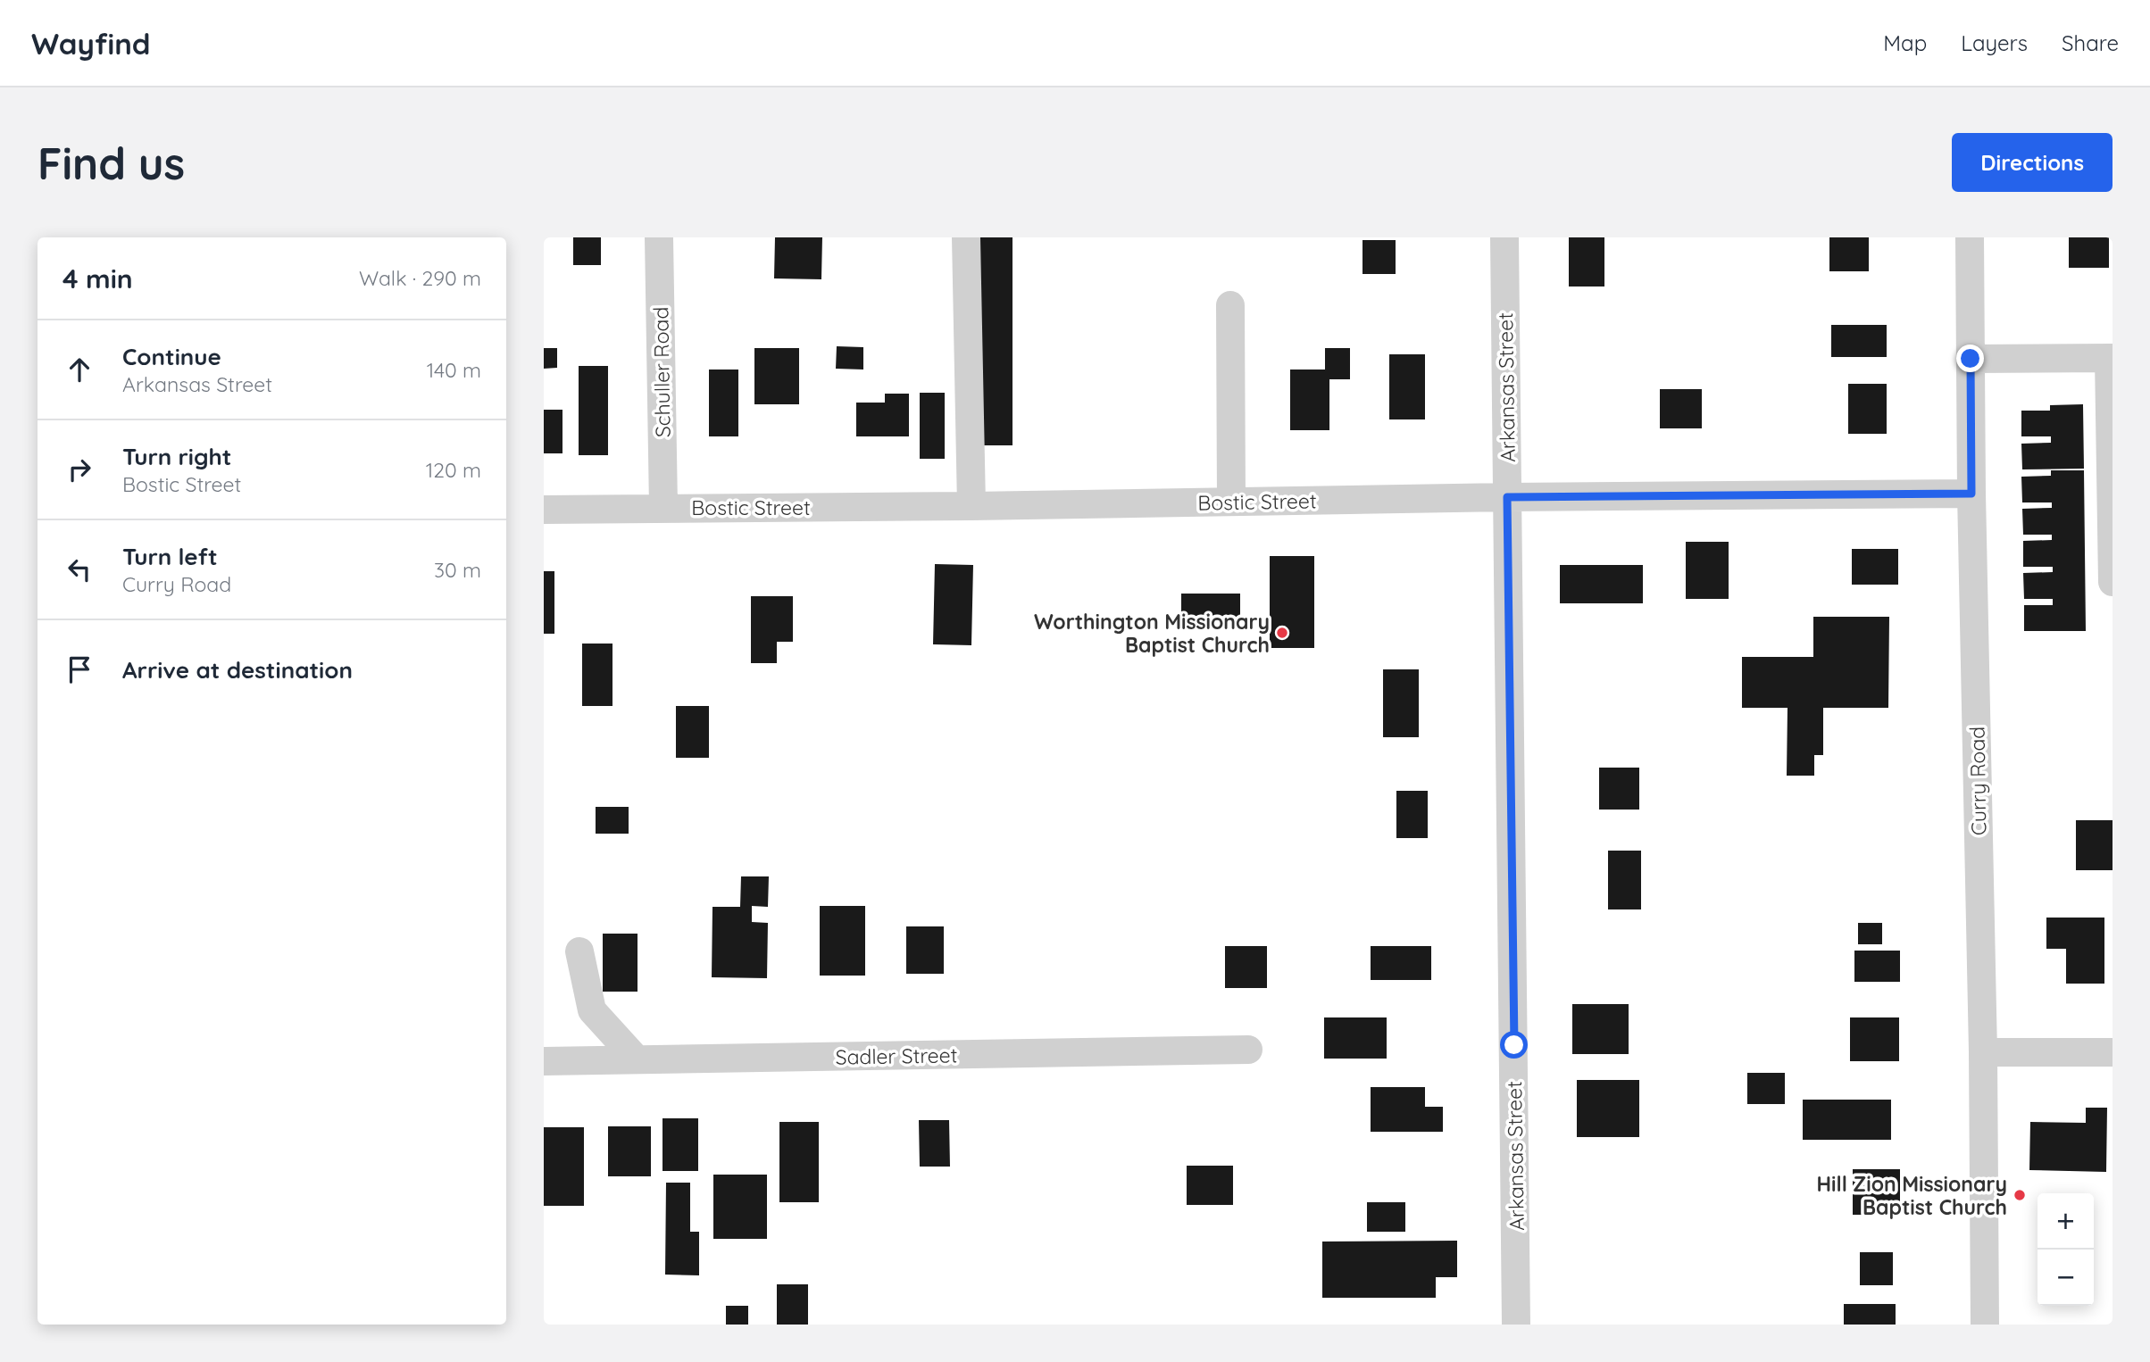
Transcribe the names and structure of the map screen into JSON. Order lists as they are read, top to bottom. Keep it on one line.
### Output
{"streets":{"street":["Schuller Road","Arkansas Street","Bostic Street","Curry Road","Sadler Street"]},"crossings":[["Schuller Road","Bostic Street"],["Arkansas Street","Bostic Street"],["Bostic Street","Curry Road"]],"places":["Worthington Missionary Baptist Church","Hill Zion Missionary Baptist Church"],"page":{"header":"Wayfind","nav":["Map","Layers","Share"],"buttons":"Directions","title":"Find us","heading":["4 min","Walk · 290 m"],"list":[["Continue","Arkansas Street","140 m"],["Turn right","Bostic Street","120 m"],["Turn left","Curry Road","30 m"],"Arrive at destination"],"map_buttons":["+","−"]}}
